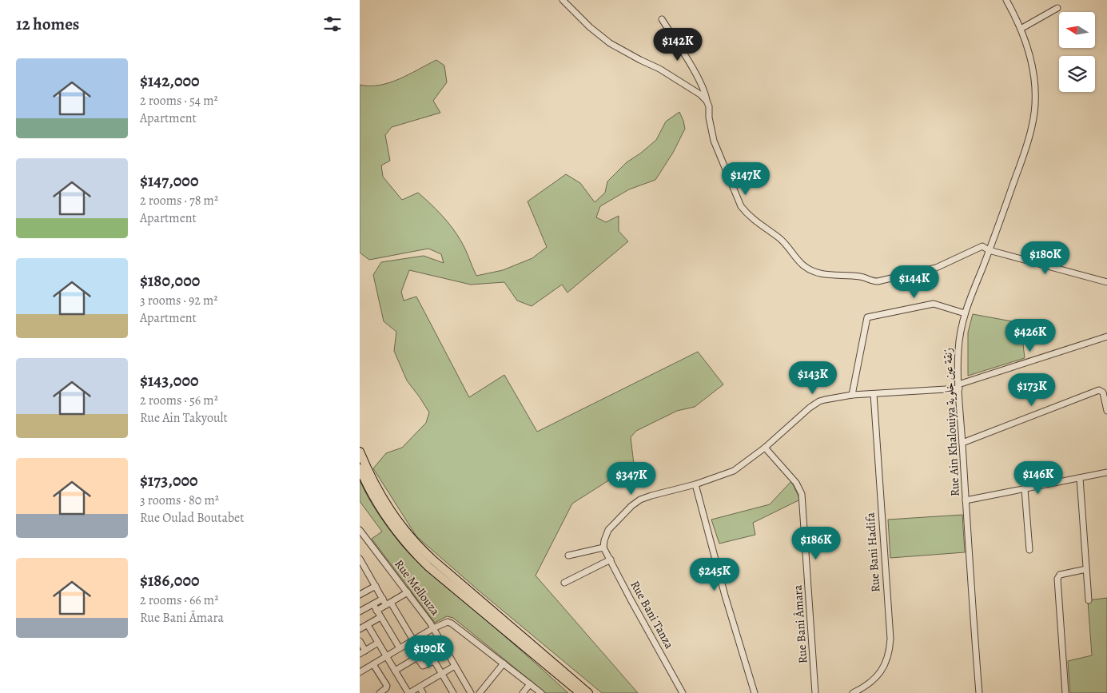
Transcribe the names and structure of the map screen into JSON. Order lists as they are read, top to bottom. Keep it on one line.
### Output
{"streets":{"street":["Rue Ain Khalouiya زنقة عين خلوية","Rue Bani Hadifa","Rue Mellouza","Rue Bani Tanza","Rue Bani Âmara"]},"north":"left","page":{"heading":"12 homes","price":["$142K","$147K","$180K","$144K","$426K","$143K","$173K","$146K","$347K","$186K","$245K","$190K"],"list":[{"name":"$142,000","note":"2 rooms · 54 m² · Apartment"},{"name":"$147,000","note":"2 rooms · 78 m² · Apartment"},{"name":"$180,000","note":"3 rooms · 92 m² · Apartment"},{"name":"$143,000","note":"2 rooms · 56 m² · Rue Ain Takyoult"},{"name":"$173,000","note":"3 rooms · 80 m² · Rue Oulad Boutabet"},{"name":"$186,000","note":"2 rooms · 66 m² · Rue Bani Âmara"}]}}
